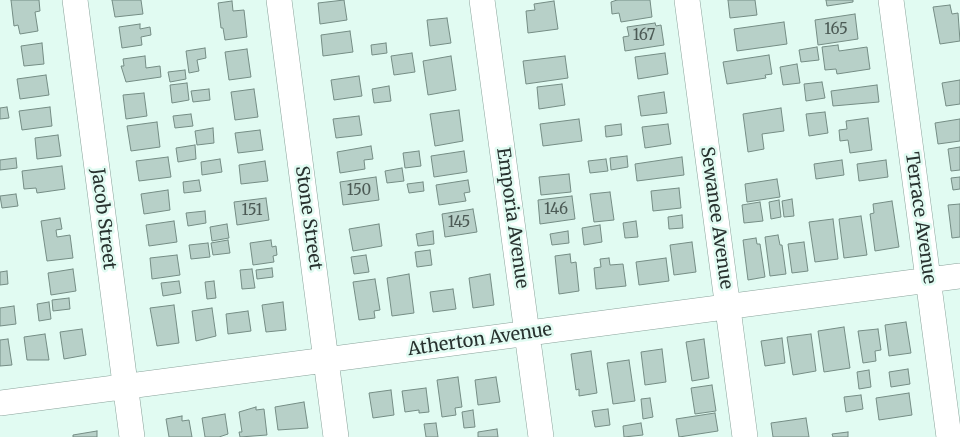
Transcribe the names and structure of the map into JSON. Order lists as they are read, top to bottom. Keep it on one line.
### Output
{"streets":{"street":["Stone Street","Emporia Avenue","Sewanee Avenue","Terrace Avenue","Jacob Street","Atherton Avenue"]},"crossings":[["Stone Street","Atherton Avenue"],["Emporia Avenue","Atherton Avenue"],["Sewanee Avenue","Atherton Avenue"],["Terrace Avenue","Atherton Avenue"],["Jacob Street","Atherton Avenue"]],"house_numbers":["165","167","150","146","151","145"]}
